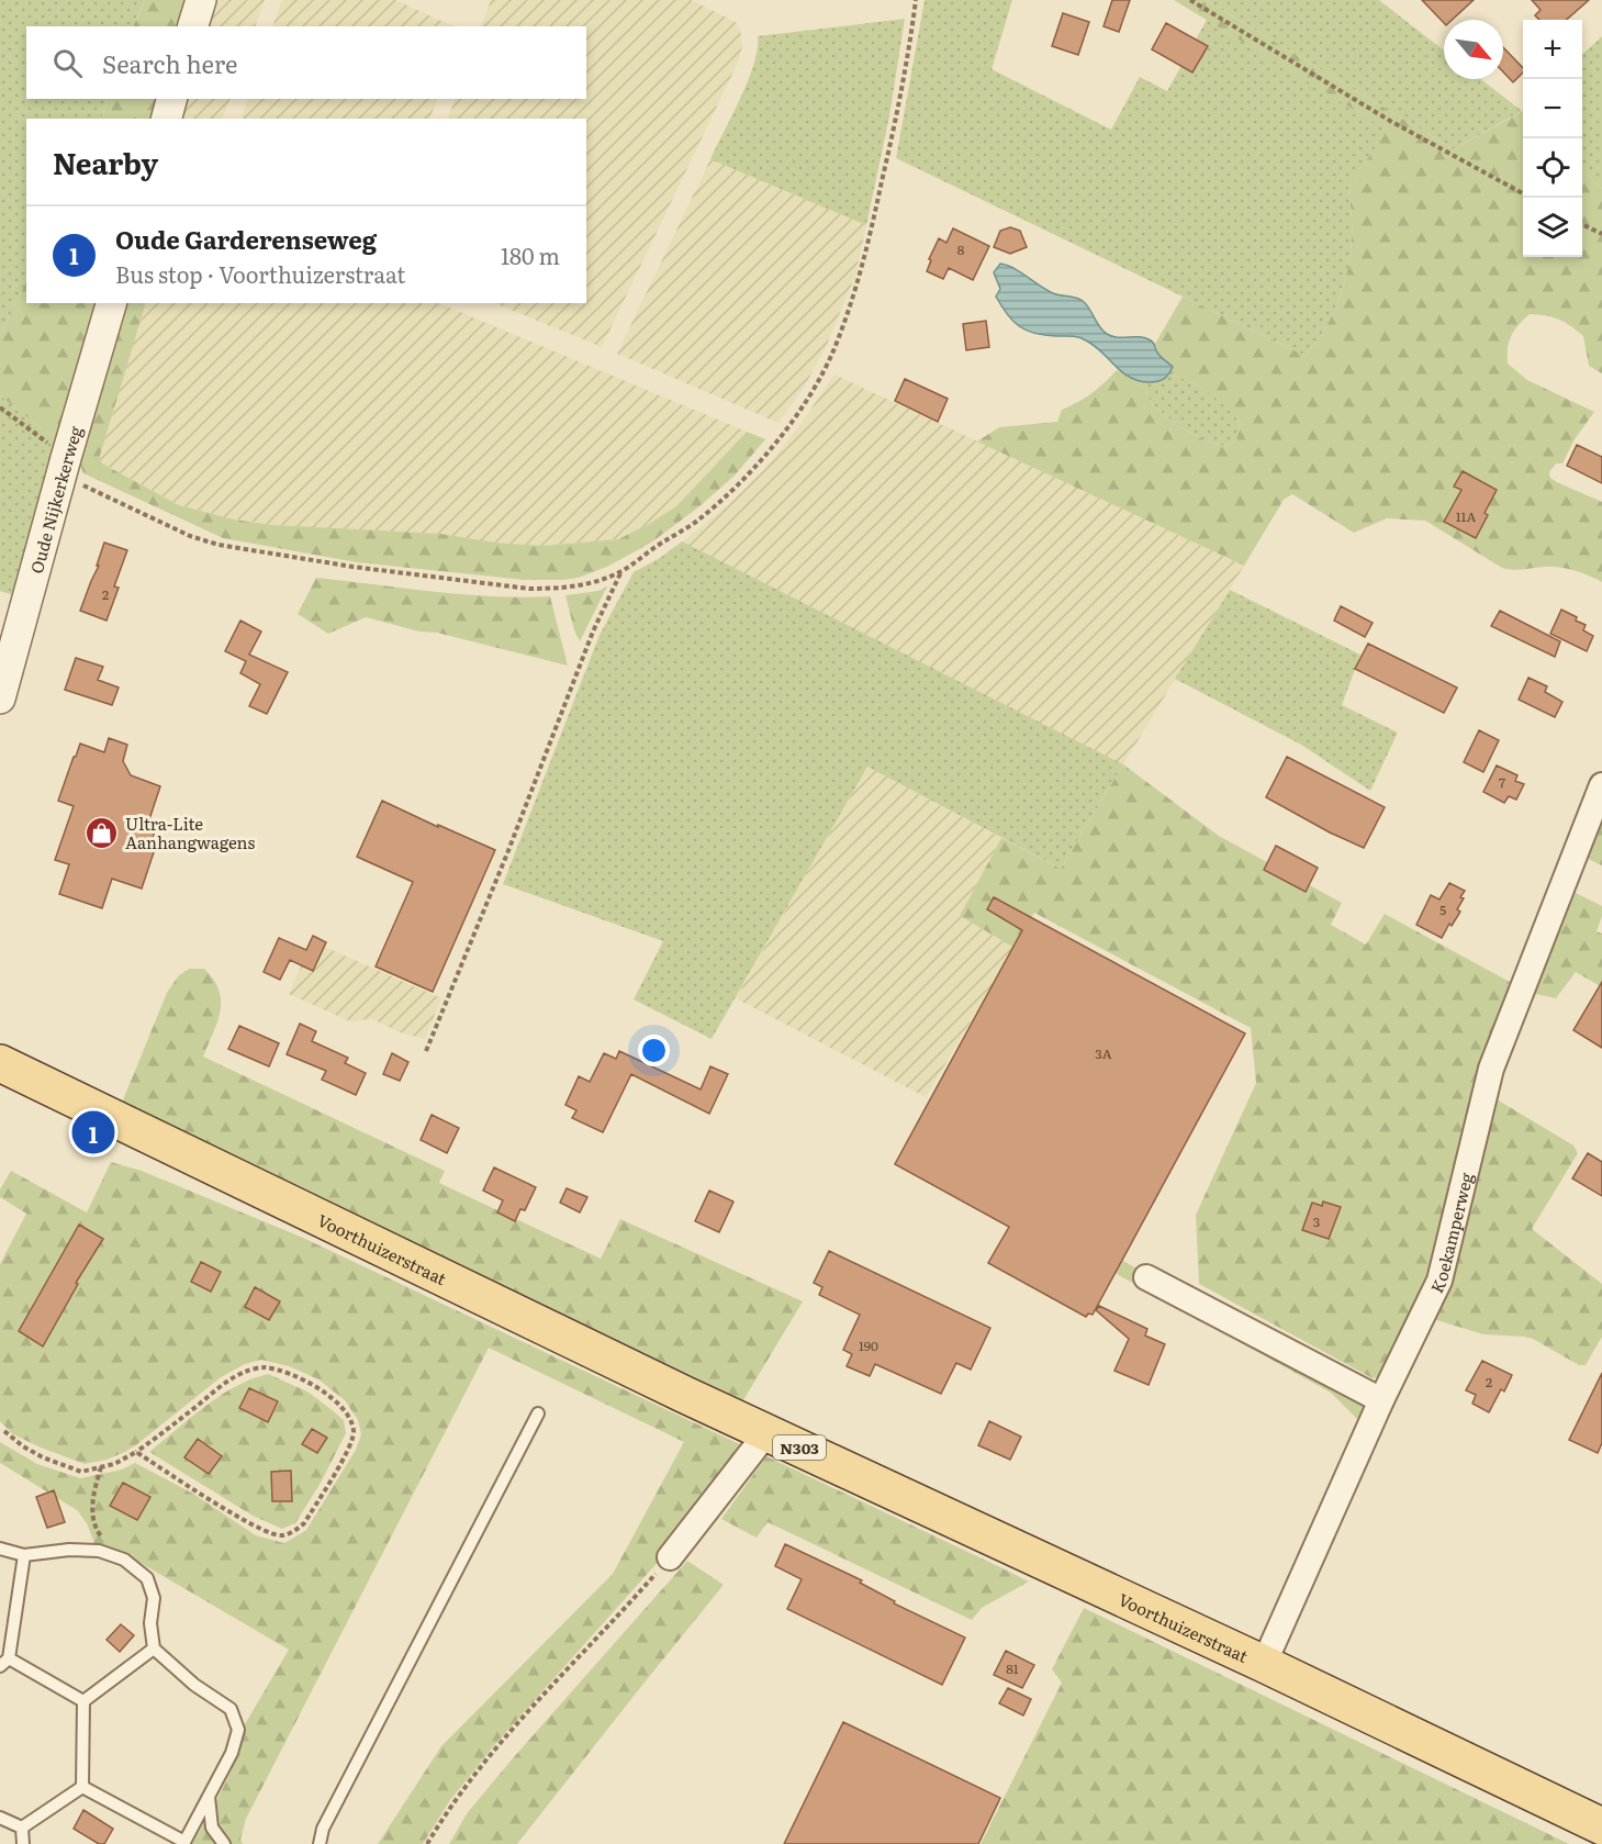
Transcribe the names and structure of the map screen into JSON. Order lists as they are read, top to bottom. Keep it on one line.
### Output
{"streets":{"main road":["Voorthuizerstraat","N303"],"street":["Oude Nijkerkerweg","Koekamperweg"]},"crossings":[["Koekamperweg","Voorthuizerstraat"]],"places":{"shop":["Ultra-Lite Aanhangwagens"]},"house_numbers":["8","11A","2","7","5","3A","3","190","2","81"],"north":"bottom right","page":{"map_buttons":["+","−"],"search":"Search here","heading":"Nearby","list":[{"mark":"1","name":"Oude Garderenseweg","note":"Bus stop · Voorthuizerstraat","value":"180 m"}],"pins":"1"}}
